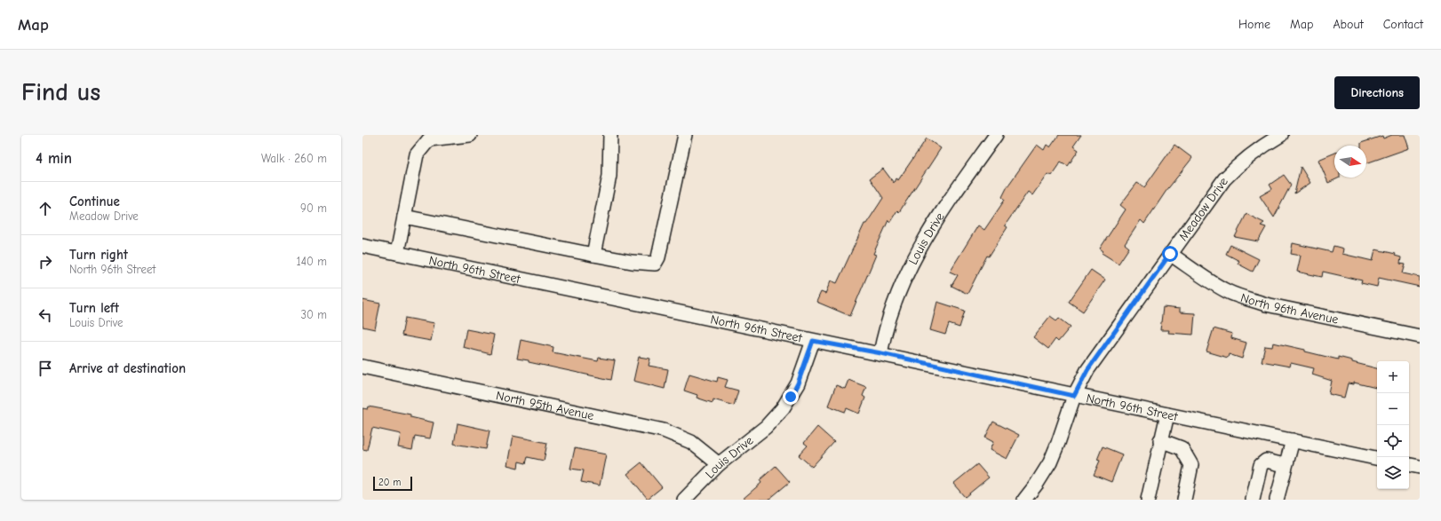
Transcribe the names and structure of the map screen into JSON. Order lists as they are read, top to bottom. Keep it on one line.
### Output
{"streets":{"street":["Meadow Drive","Louis Drive","North 96th Street","North 96th Avenue","North 95th Avenue"]},"crossings":[["Meadow Drive","North 96th Street"],["Meadow Drive","North 96th Avenue"],["Louis Drive","North 96th Street"],["Louis Drive","North 95th Avenue"]],"scale_bar":"20 m","north":"right","page":{"header":"Map","nav":["Home","Map","About","Contact"],"buttons":"Directions","title":"Find us","heading":["4 min","Walk · 260 m"],"list":[["Continue","Meadow Drive","90 m"],["Turn right","North 96th Street","140 m"],["Turn left","Louis Drive","30 m"],"Arrive at destination"],"map_buttons":["+","−"],"scale":"20 m"}}
